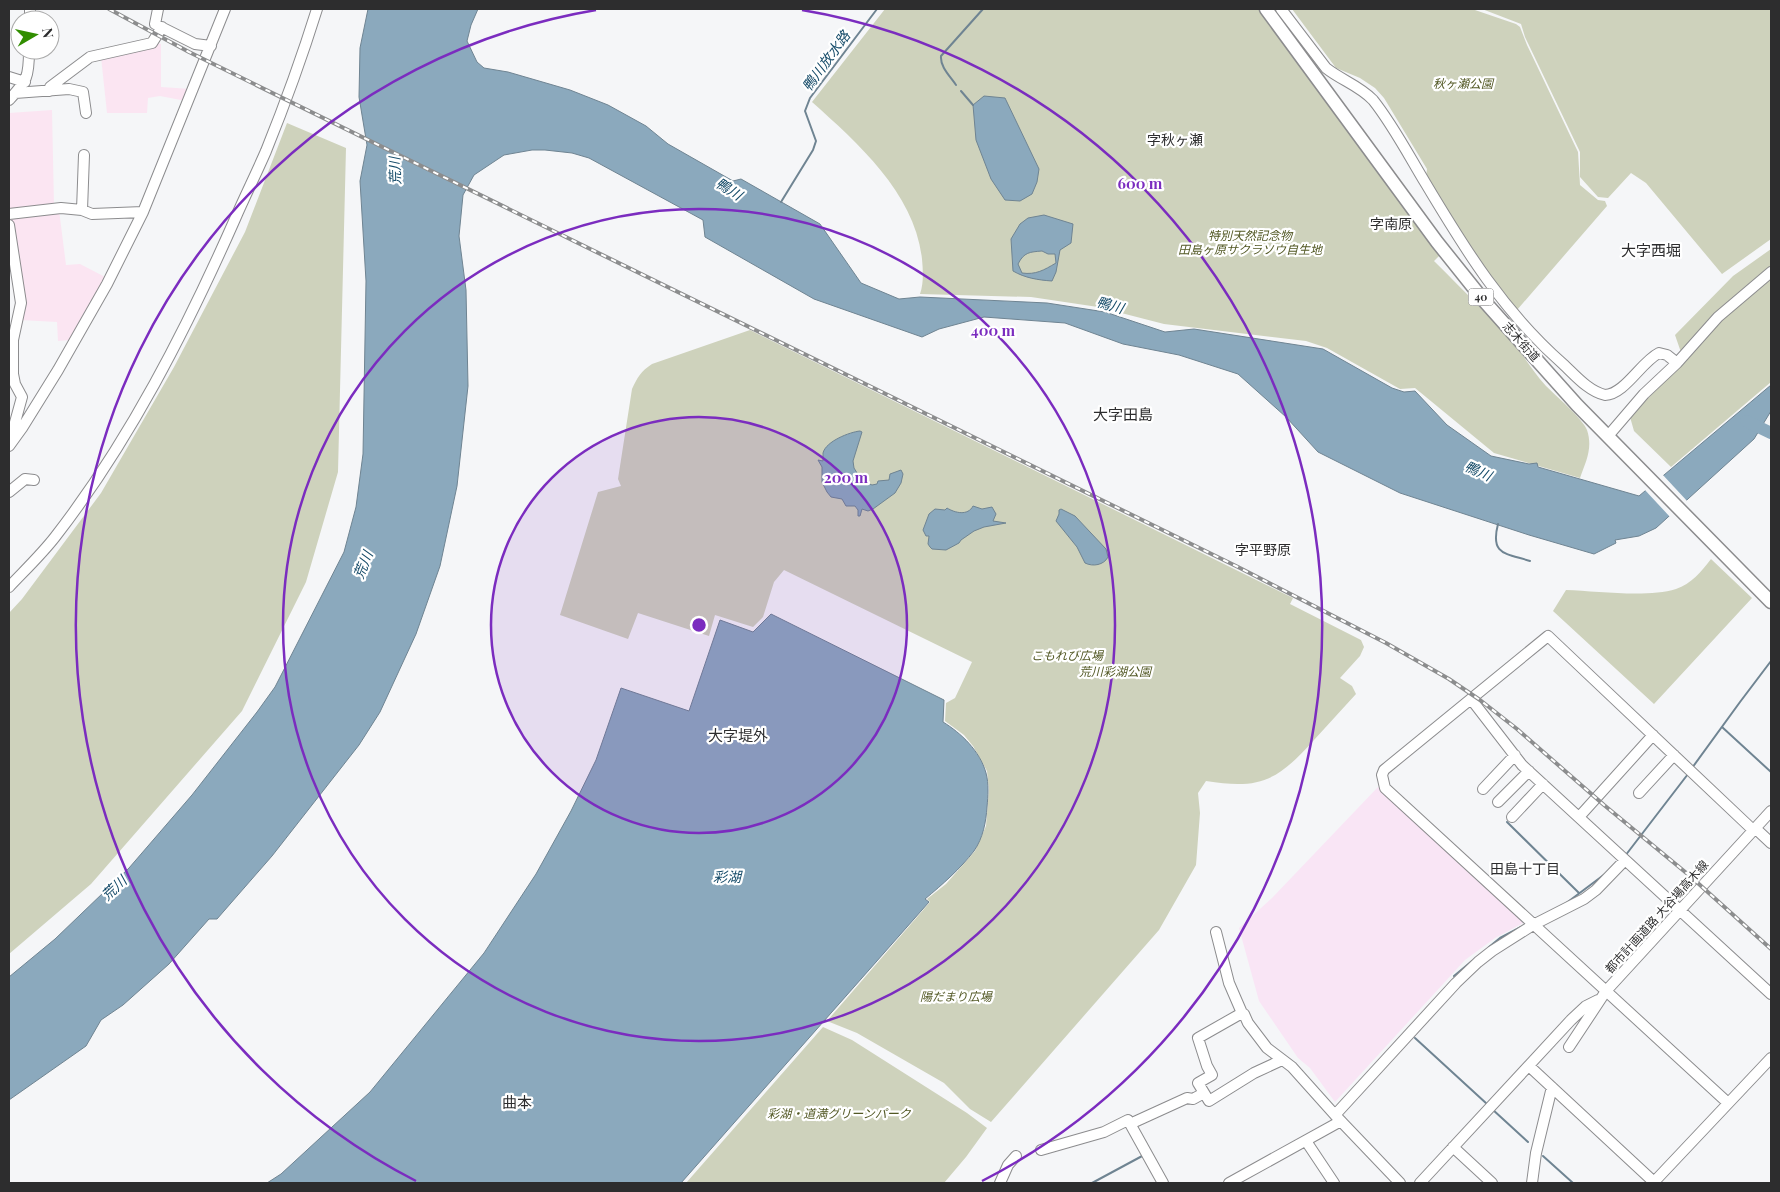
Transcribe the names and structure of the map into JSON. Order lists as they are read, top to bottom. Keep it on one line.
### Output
{"streets":{"main road":["40","志木街道"],"street":["都市計画道路 大谷場高木線"]},"districts":["字秋ヶ瀬","字南原","大字西堀","大字田島","字平野原","大字堤外","田島十丁目","曲本"],"water":["鴨川放水路","荒川","鴨川","彩湖"],"parks":["秋ヶ瀬公園","特別天然記念物 田島ヶ原サクラソウ自生地","こもれび広場","荒川彩湖公園","陽だまり広場","彩湖・道満グリーンパーク"],"north":"right","rings":["600 m","400 m","200 m"]}
